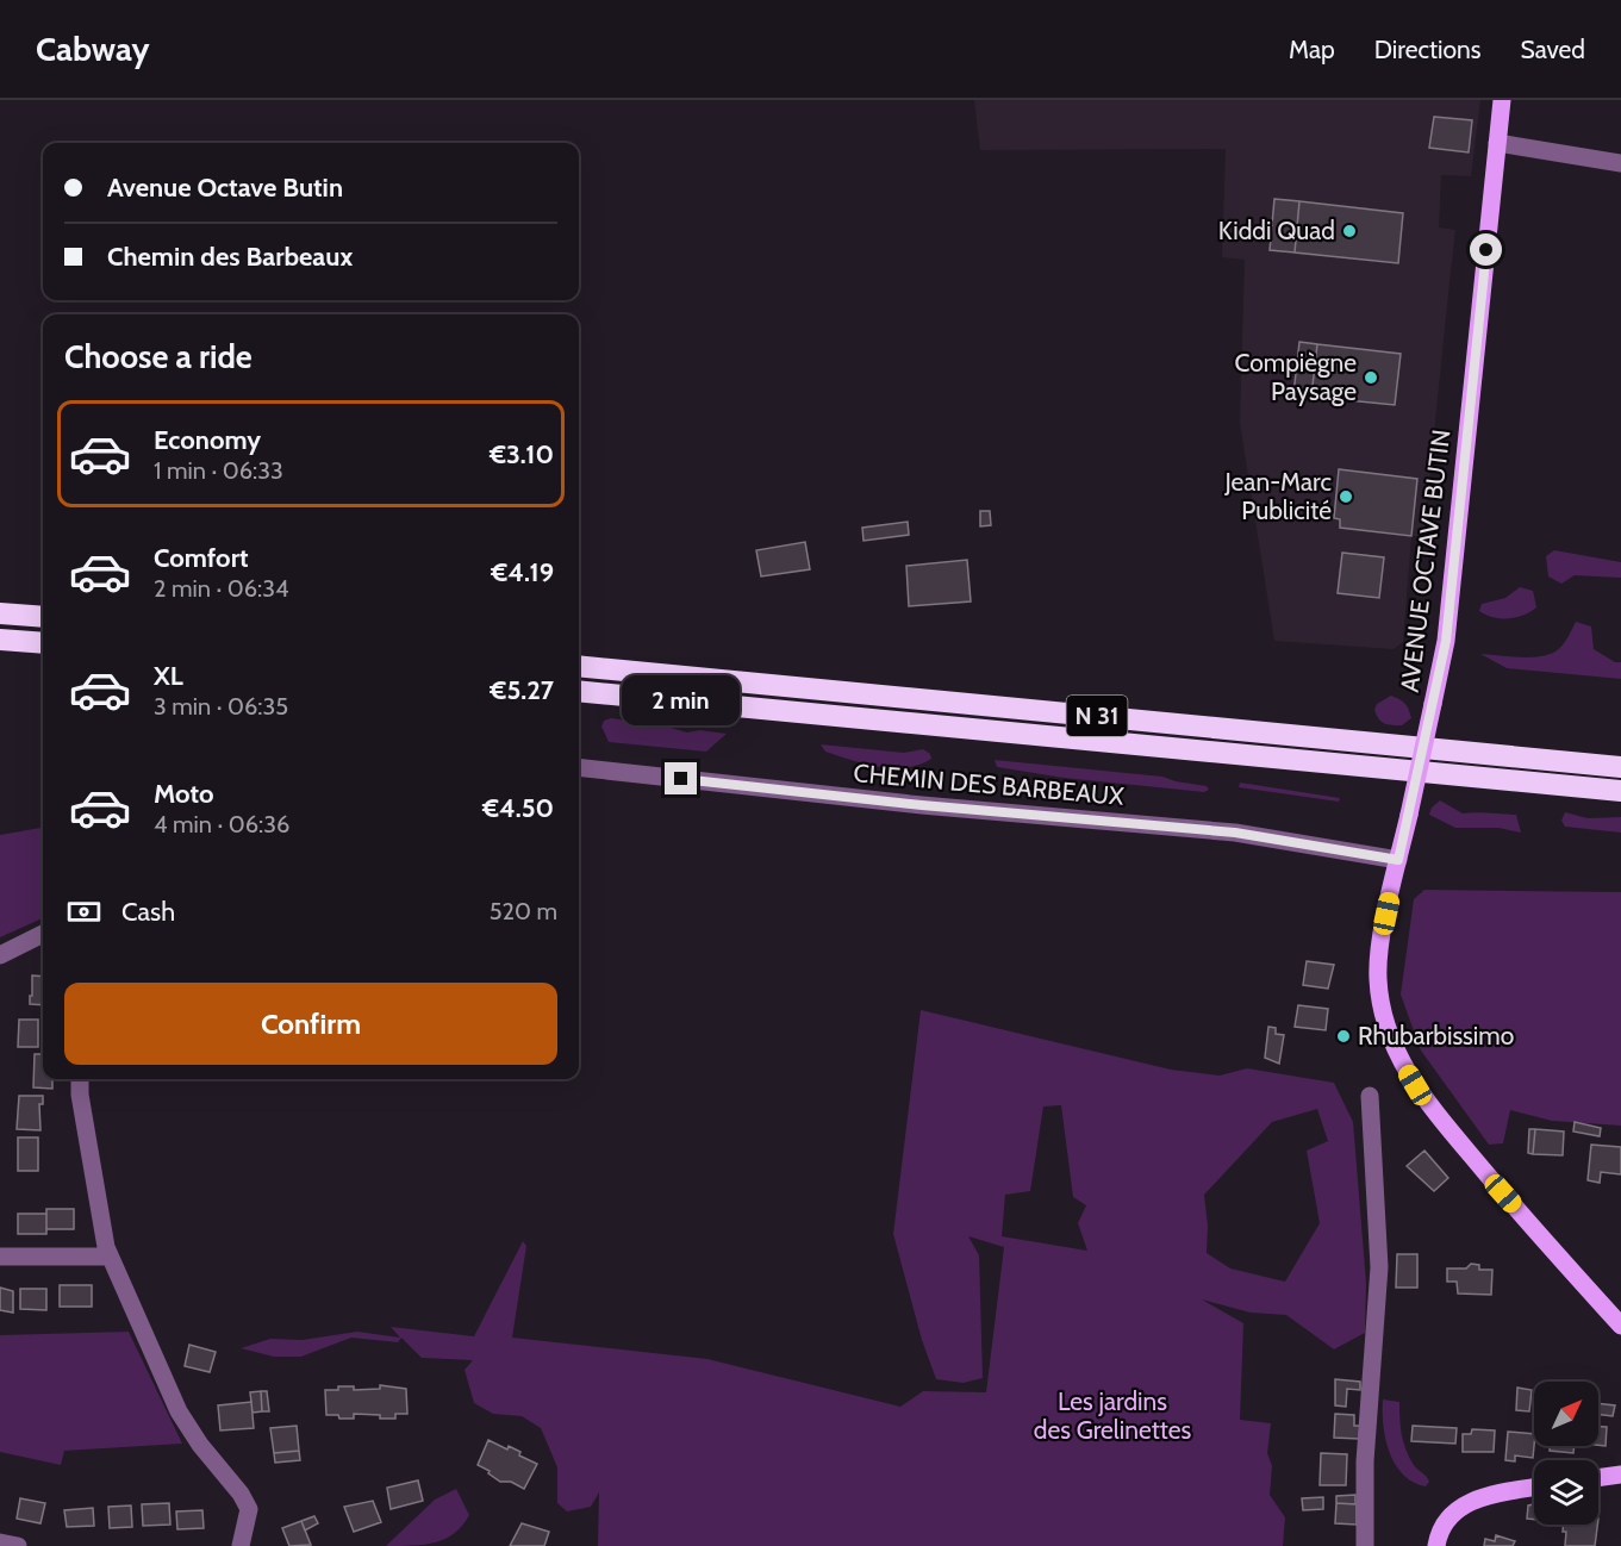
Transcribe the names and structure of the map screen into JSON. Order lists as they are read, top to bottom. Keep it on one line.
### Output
{"streets":{"highway":["N 31"],"main road":["AVENUE OCTAVE BUTIN"],"street":["CHEMIN DES BARBEAUX"]},"crossings":[["AVENUE OCTAVE BUTIN","CHEMIN DES BARBEAUX"]],"parks":["Les jardins des Grelinettes"],"places":["Kiddi Quad","Compiègne Paysage","Jean-Marc Publicité","Rhubarbissimo"],"north":"top right","page":{"header":"Cabway","nav":["Map","Directions","Saved"],"banner":["Avenue Octave Butin","Chemin des Barbeaux"],"heading":"Choose a ride","list":[{"name":"Economy","note":"1 min · 06:33","value":"€3.10"},{"name":"Comfort","note":"2 min · 06:34","value":"€4.19"},{"name":"XL","note":"3 min · 06:35","value":"€5.27"},{"name":"Moto","note":"4 min · 06:36","value":"€4.50"}],"bubble":"2 min","pay":["Cash","520 m"],"buttons":"Confirm"}}
